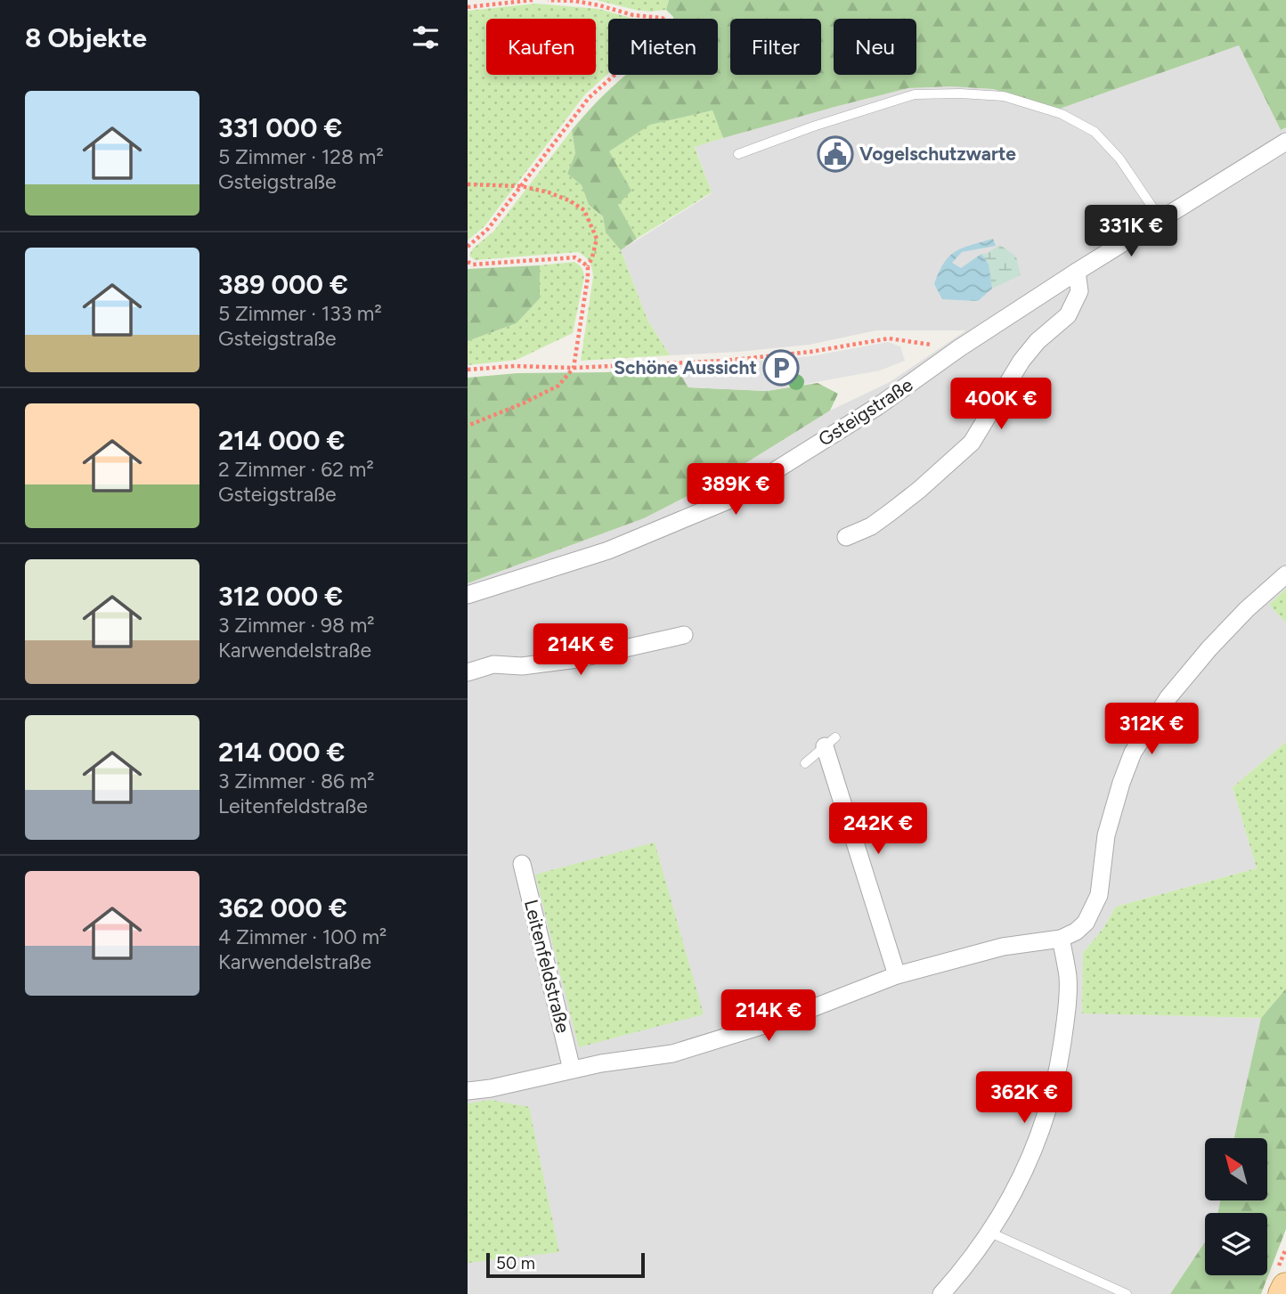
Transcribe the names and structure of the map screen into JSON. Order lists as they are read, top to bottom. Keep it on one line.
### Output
{"streets":{"street":["Gsteigstraße","Leitenfeldstraße"]},"places":{"public building":["Vogelschutzwarte"],"parking":["Schöne Aussicht"]},"scale_bar":"50 m","north":"top left","page":{"heading":"8 Objekte","chip":["Kaufen","Mieten","Filter","Neu"],"list":[{"name":"331 000 €","note":"5 Zimmer · 128 m² · Gsteigstraße"},{"name":"389 000 €","note":"5 Zimmer · 133 m² · Gsteigstraße"},{"name":"214 000 €","note":"2 Zimmer · 62 m² · Gsteigstraße"},{"name":"312 000 €","note":"3 Zimmer · 98 m² · Karwendelstraße"},{"name":"214 000 €","note":"3 Zimmer · 86 m² · Leitenfeldstraße"},{"name":"362 000 €","note":"4 Zimmer · 100 m² · Karwendelstraße"}],"price":["331K €","400K €","389K €","214K €","312K €","242K €","214K €","362K €"],"scale":"50 m"}}
